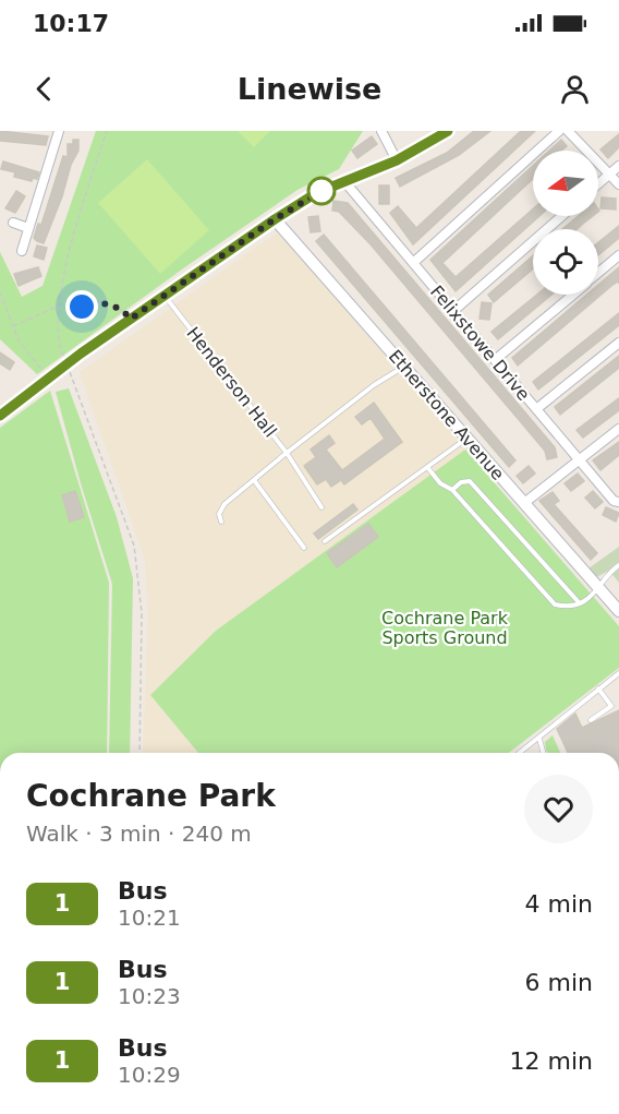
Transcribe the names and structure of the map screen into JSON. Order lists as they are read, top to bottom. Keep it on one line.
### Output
{"streets":{"street":["Felixstowe Drive","Etherstone Avenue"],"lane":["Henderson Hall"]},"parks":["Cochrane Park Sports Ground"],"lines":["bus line 1"],"north":"left","page":{"status":"10:17","header":"Linewise","heading":["Cochrane Park","Walk · 3 min · 240 m"],"list":[{"mark":"1","name":"Bus","note":"10:21","value":"4 min"},{"mark":"1","name":"Bus","note":"10:23","value":"6 min"},{"mark":"1","name":"Bus","note":"10:29","value":"12 min"}]}}
